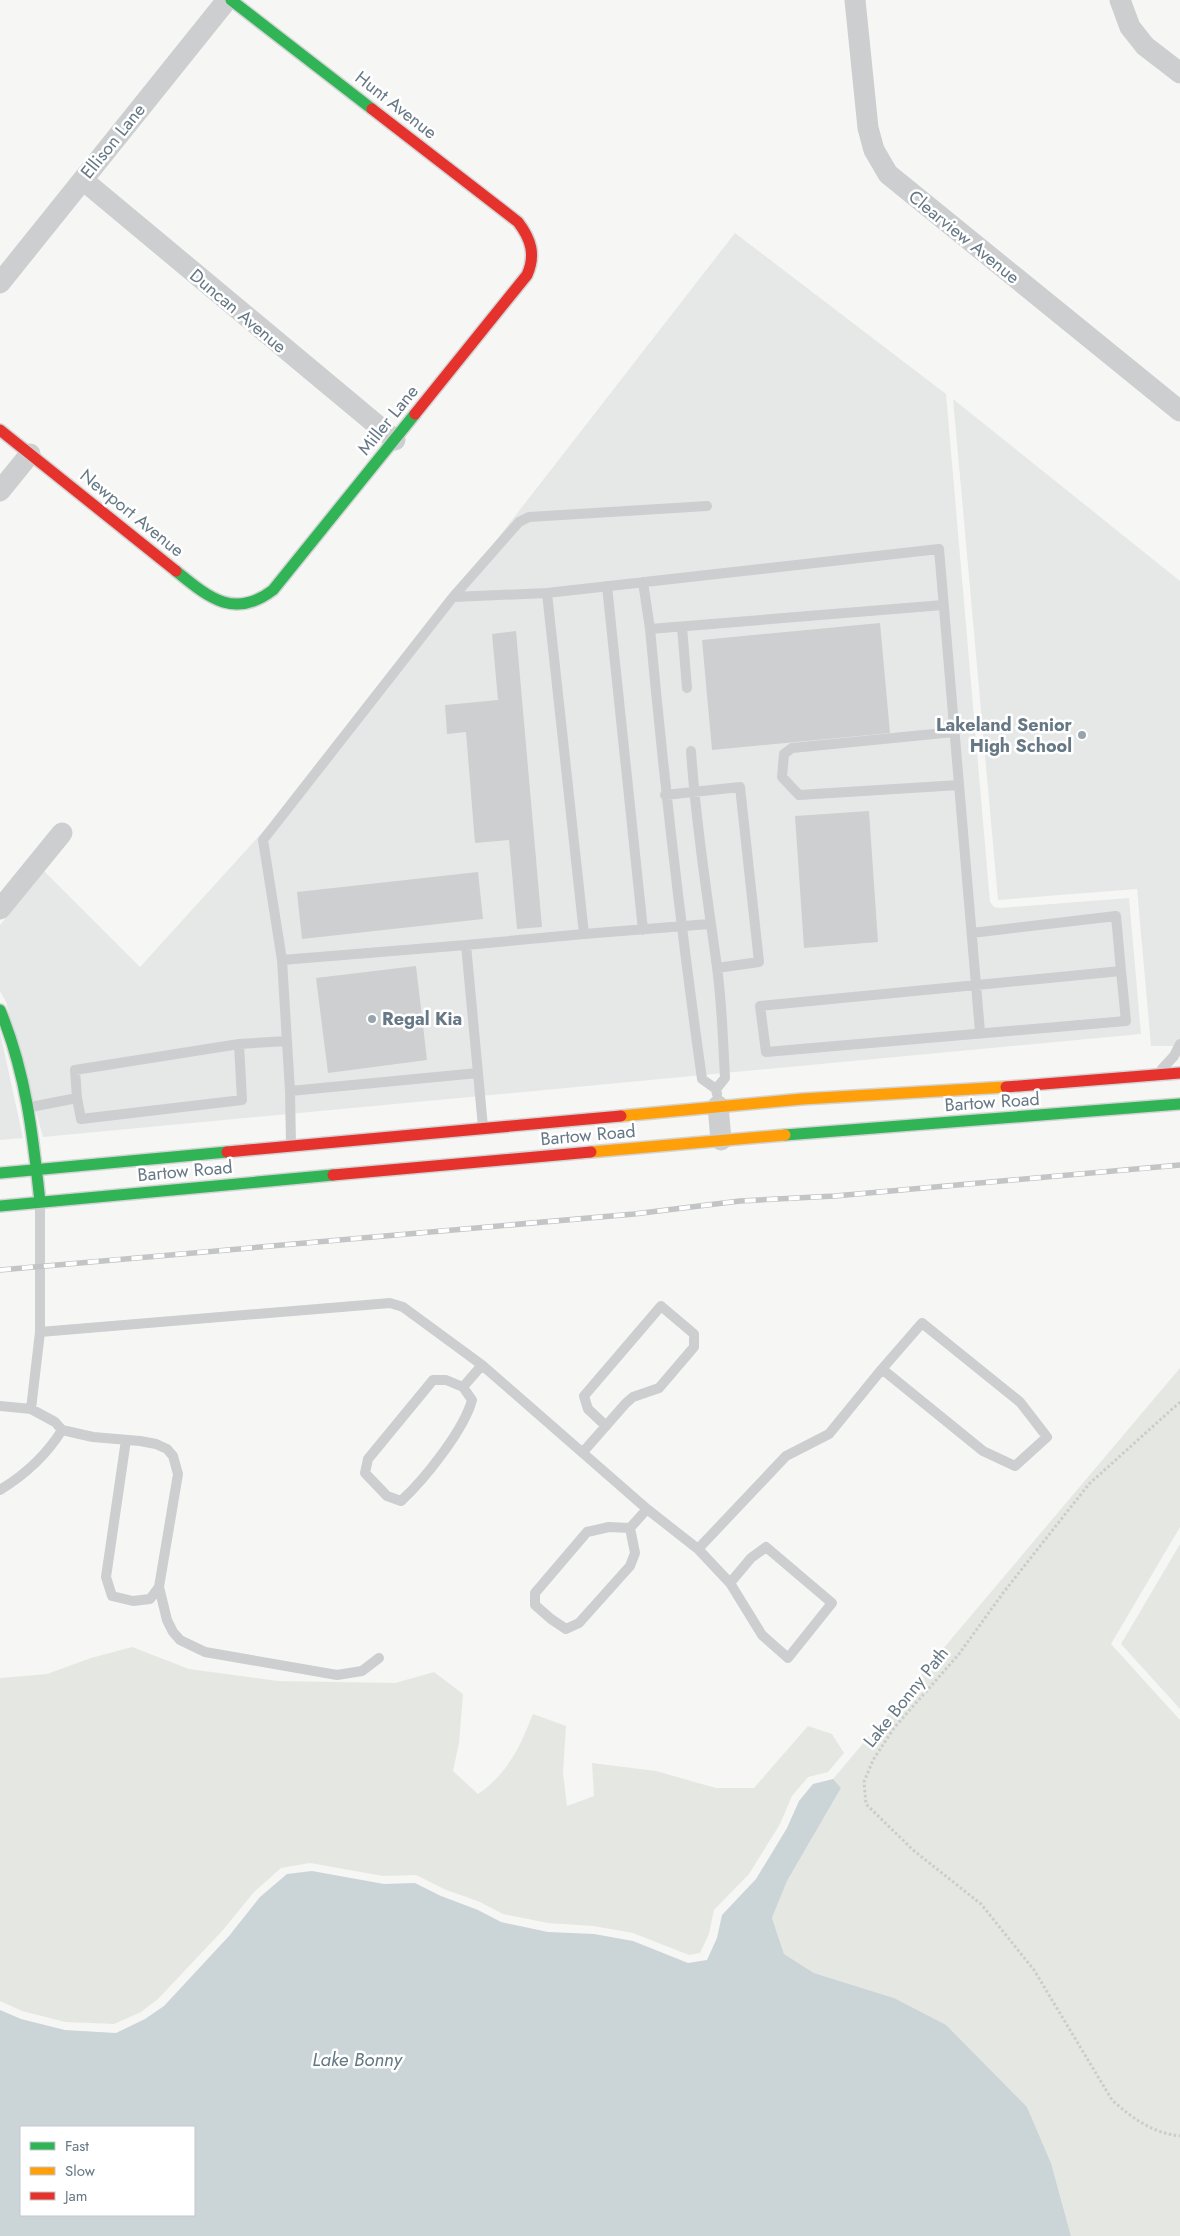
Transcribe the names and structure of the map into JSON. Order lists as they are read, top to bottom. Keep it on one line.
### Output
{"streets":{"main road":["Hunt Avenue","Miller Lane","Newport Avenue","Bartow Road"],"street":["Ellison Lane","Clearview Avenue","Duncan Avenue"],"path":["Lake Bonny Path"]},"crossings":[["Hunt Avenue","Ellison Lane"],["Hunt Avenue","Miller Lane"],["Ellison Lane","Duncan Avenue"],["Duncan Avenue","Miller Lane"],["Miller Lane","Newport Avenue"]],"water":["Lake Bonny"],"places":["Lakeland Senior High School","Regal Kia"],"legend":["Fast","Slow","Jam"]}
